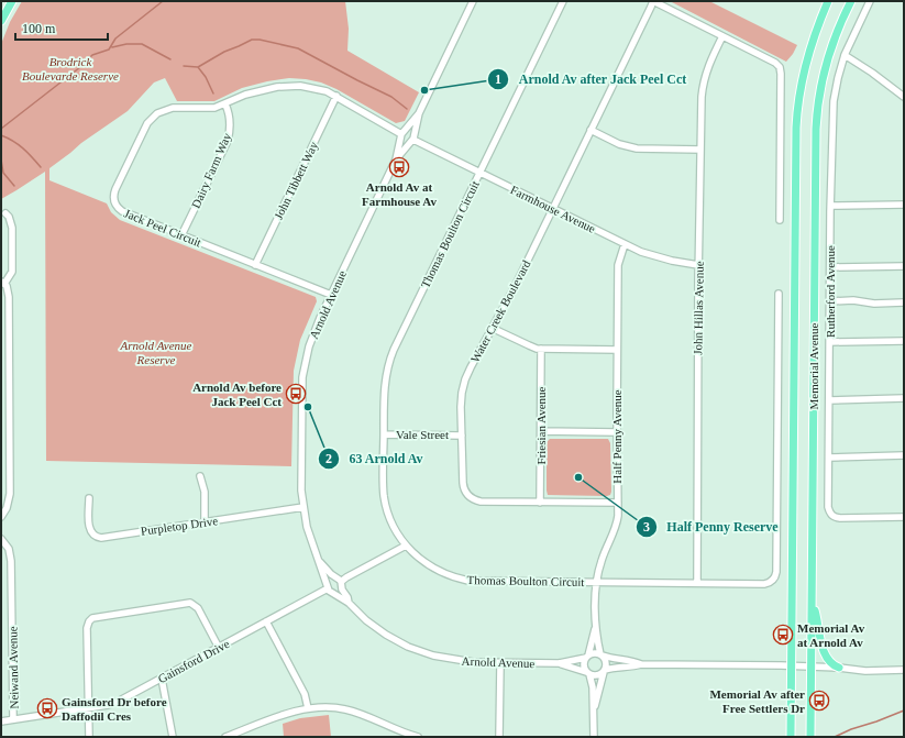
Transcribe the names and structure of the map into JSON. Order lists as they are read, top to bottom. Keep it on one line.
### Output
{"streets":{"main road":["Memorial Avenue"],"street":["Dairy Farm Way","John Tibbett Way","Farmhouse Avenue","Jack Peel Circuit","Thomas Boulton Circuit","Rutherford Avenue","Arnold Avenue","John Hillas Avenue","Water Creek Boulevard","Friesian Avenue","Vale Street","Half Penny Avenue","Purpletop Drive","Gainsford Drive","Neiwand Avenue"]},"crossings":[["Dairy Farm Way","Jack Peel Circuit"],["John Tibbett Way","Jack Peel Circuit"],["Farmhouse Avenue","Thomas Boulton Circuit"],["Farmhouse Avenue","Arnold Avenue"],["Farmhouse Avenue","John Hillas Avenue"],["Farmhouse Avenue","Water Creek Boulevard"],["Farmhouse Avenue","Half Penny Avenue"],["Jack Peel Circuit","Arnold Avenue"],["Thomas Boulton Circuit","John Hillas Avenue"],["Thomas Boulton Circuit","Vale Street"],["Thomas Boulton Circuit","Half Penny Avenue"],["Arnold Avenue","Half Penny Avenue"],["Arnold Avenue","Purpletop Drive"],["Arnold Avenue","Gainsford Drive"],["Water Creek Boulevard","Friesian Avenue"],["Water Creek Boulevard","Vale Street"],["Water Creek Boulevard","Half Penny Avenue"],["Gainsford Drive","Neiwand Avenue"]],"parks":["Brodrick Boulevarde Reserve","Arnold Avenue Reserve"],"places":{"other":["Arnold Av after Jack Peel Cct","63 Arnold Av","Half Penny Reserve"],"bus stop":["Arnold Av at Farmhouse Av","Arnold Av before Jack Peel Cct","Memorial Av at Arnold Av","Memorial Av after Free Settlers Dr","Gainsford Dr before Daffodil Cres"]},"scale_bar":"100 m"}
